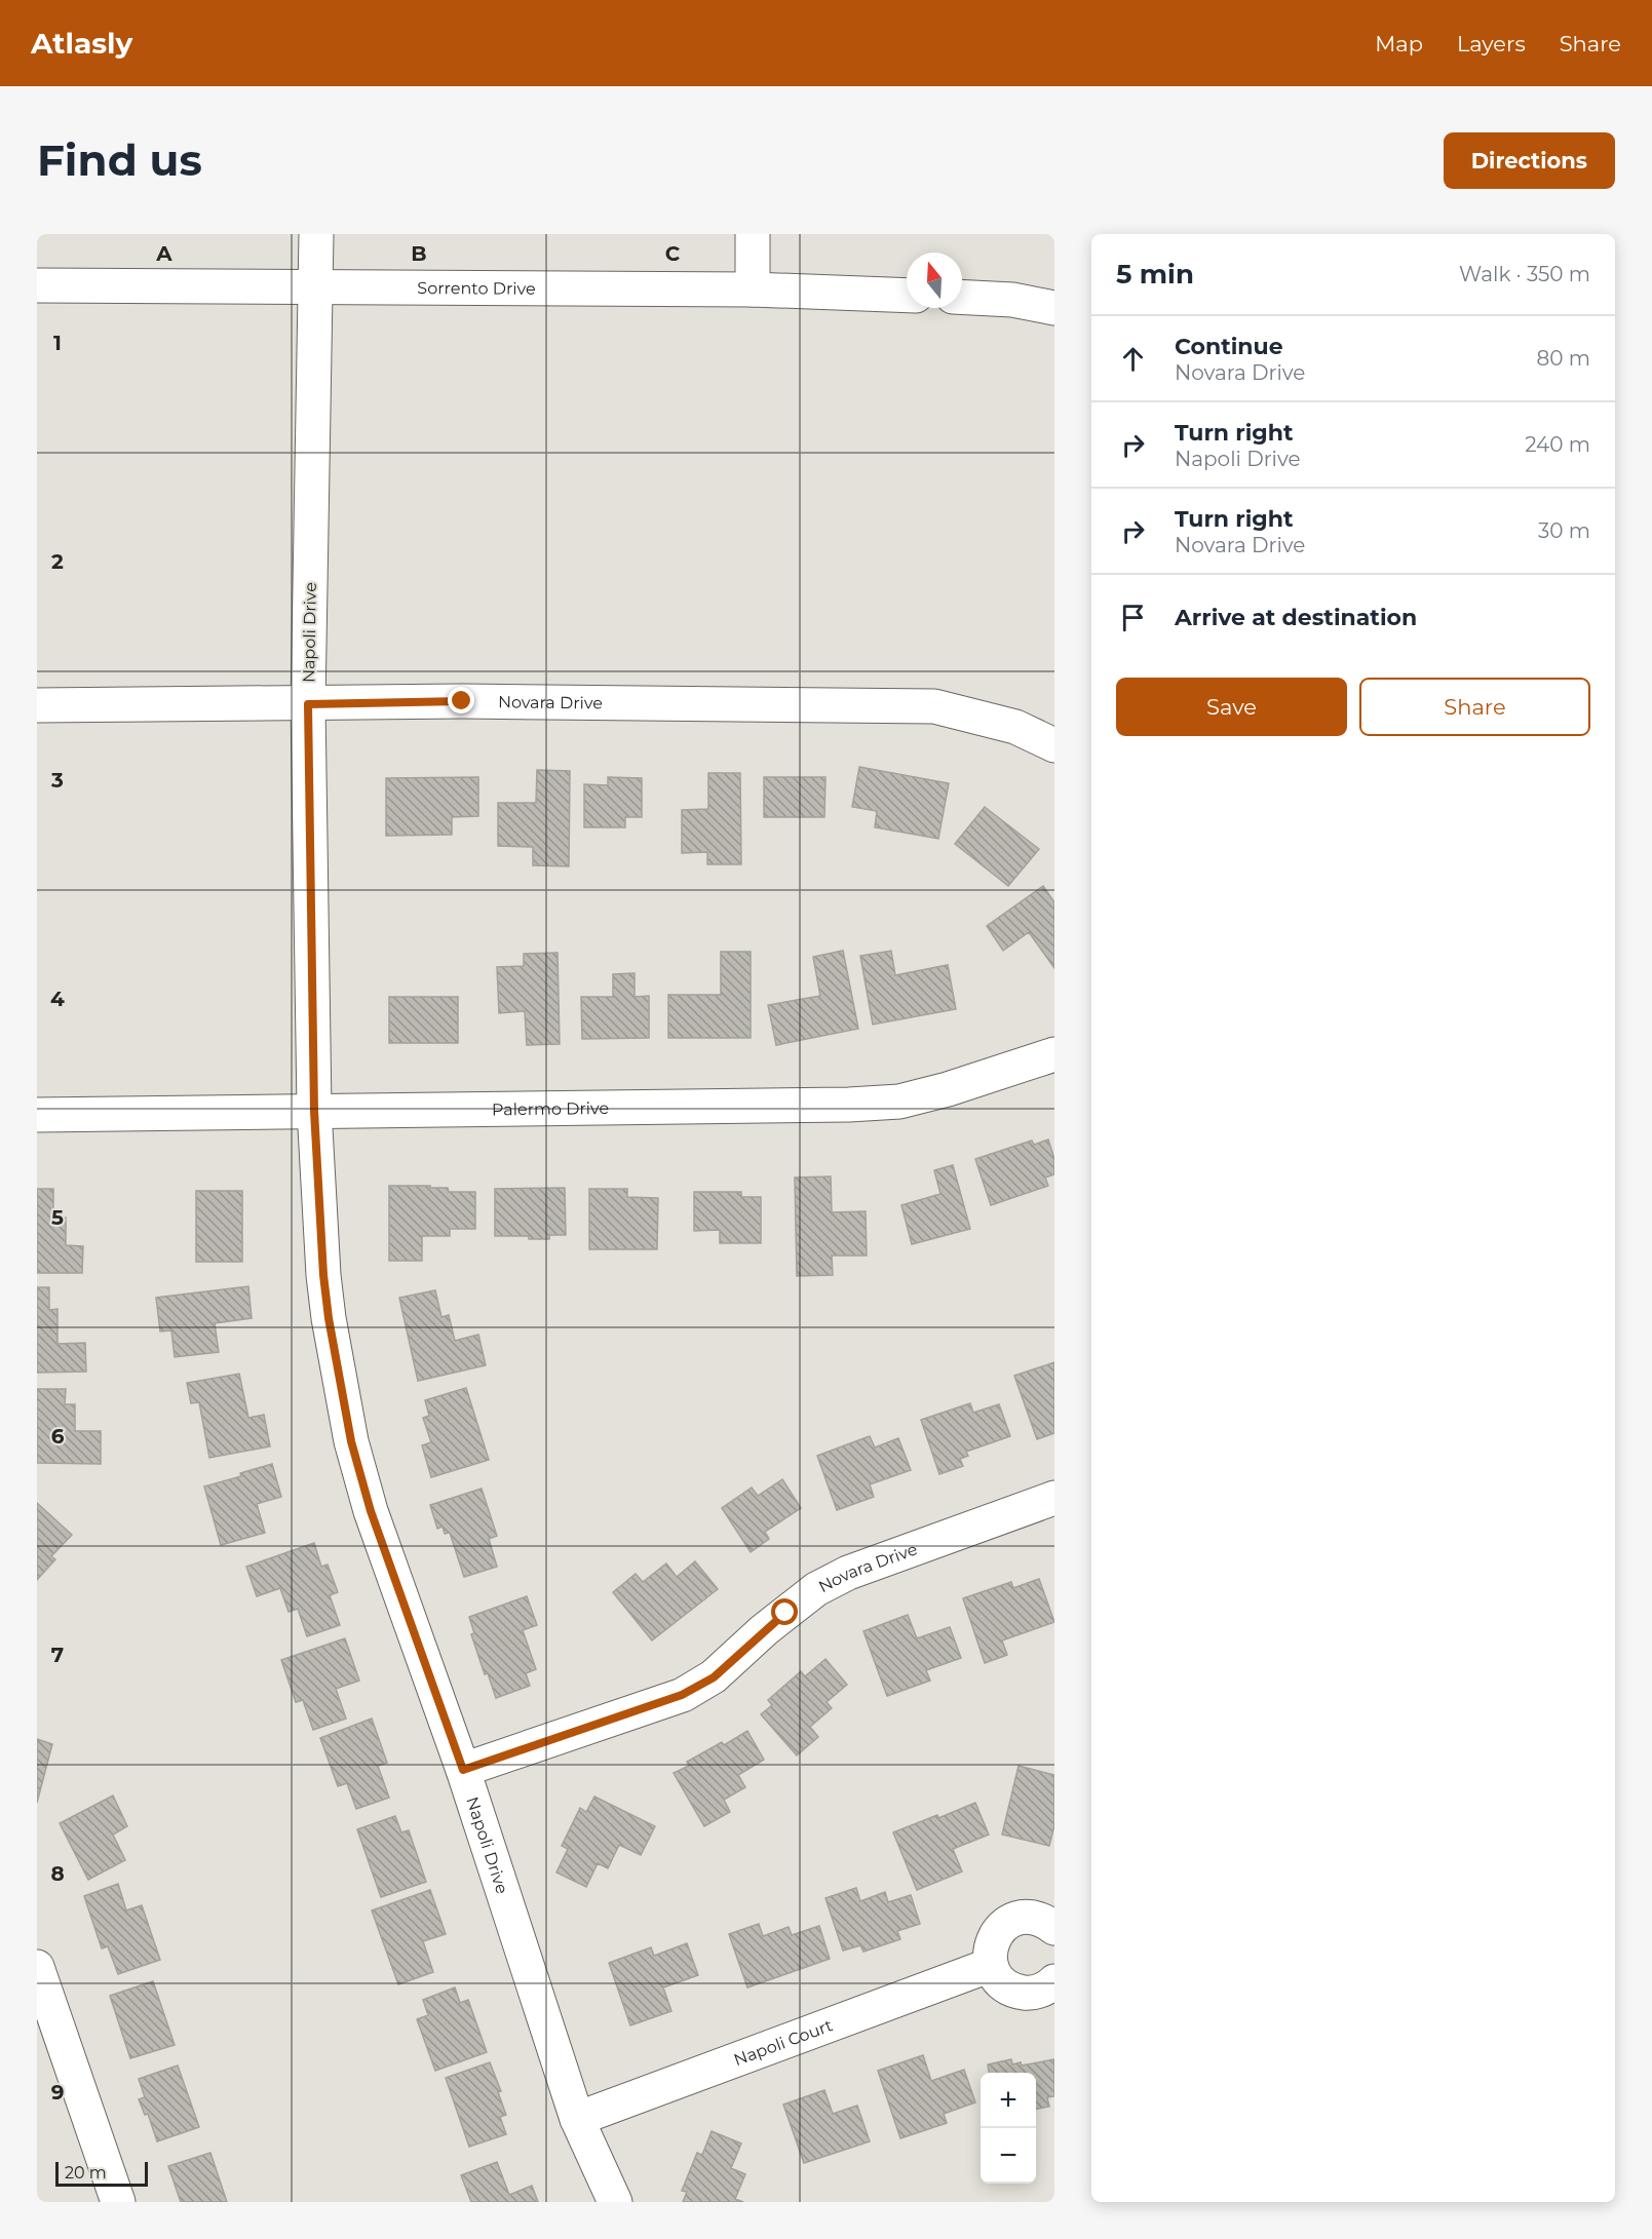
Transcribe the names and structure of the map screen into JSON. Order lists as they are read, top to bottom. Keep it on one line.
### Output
{"streets":{"street":["Sorrento Drive","Napoli Drive","Novara Drive","Palermo Drive","Napoli Court"]},"crossings":[["Sorrento Drive","Napoli Drive"],["Napoli Drive","Novara Drive"],["Napoli Drive","Palermo Drive"],["Napoli Drive","Napoli Court"]],"scale_bar":"20 m","north":"top","page":{"header":"Atlasly","nav":["Map","Layers","Share"],"buttons":["Directions",["Save","Share"]],"title":"Find us","heading":["5 min","Walk · 350 m"],"list":[["Continue","Novara Drive","80 m"],["Turn right","Napoli Drive","240 m"],["Turn right","Novara Drive","30 m"],"Arrive at destination"],"map_buttons":["+","−"],"scale":"20 m"},"grid":{"columns":["A","B","C"],"rows":["1","2","3","4","5","6","7","8","9"]}}
